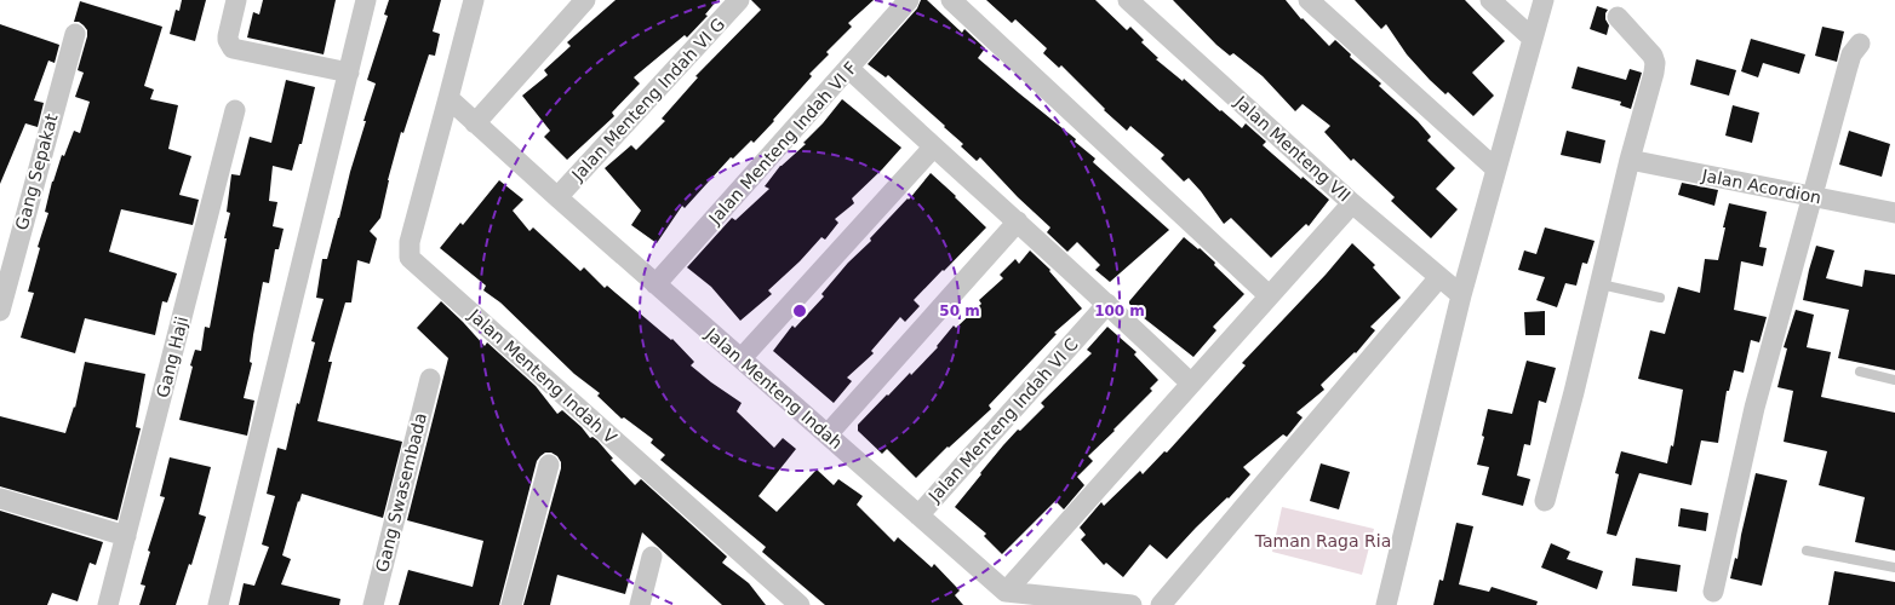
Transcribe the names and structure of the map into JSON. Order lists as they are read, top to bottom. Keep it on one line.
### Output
{"streets":{"street":["Jalan Menteng Indah VI G","Jalan Menteng Indah VI F","Jalan Menteng VII","Gang Sepakat","Jalan Acordion","Gang Haji","Jalan Menteng Indah V","Jalan Menteng Indah","Jalan Menteng Indah VI C","Gang Swasembada"]},"crossings":[["Jalan Menteng Indah VI G","Jalan Menteng Indah"],["Jalan Menteng Indah VI F","Jalan Menteng Indah"],["Jalan Menteng Indah V","Jalan Menteng Indah"],["Jalan Menteng Indah","Jalan Menteng Indah VI C"]],"parks":["Taman Raga Ria"],"rings":["50 m","100 m"]}
